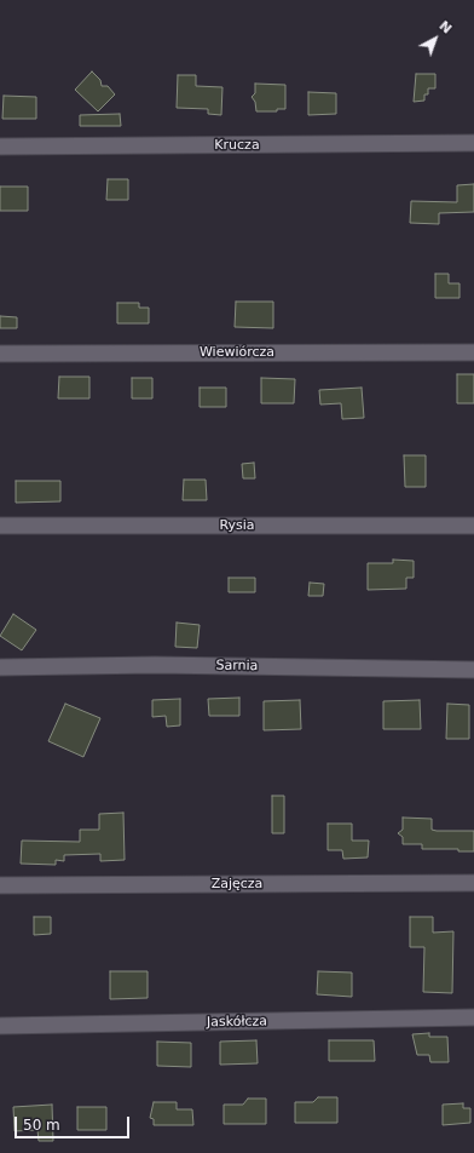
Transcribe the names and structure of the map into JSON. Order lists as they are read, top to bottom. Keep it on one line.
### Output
{"streets":{"street":["Krucza","Wiewiórcza","Rysia","Sarnia","Zajęcza","Jaskółcza"]},"scale_bar":"50 m","north":"top right"}
